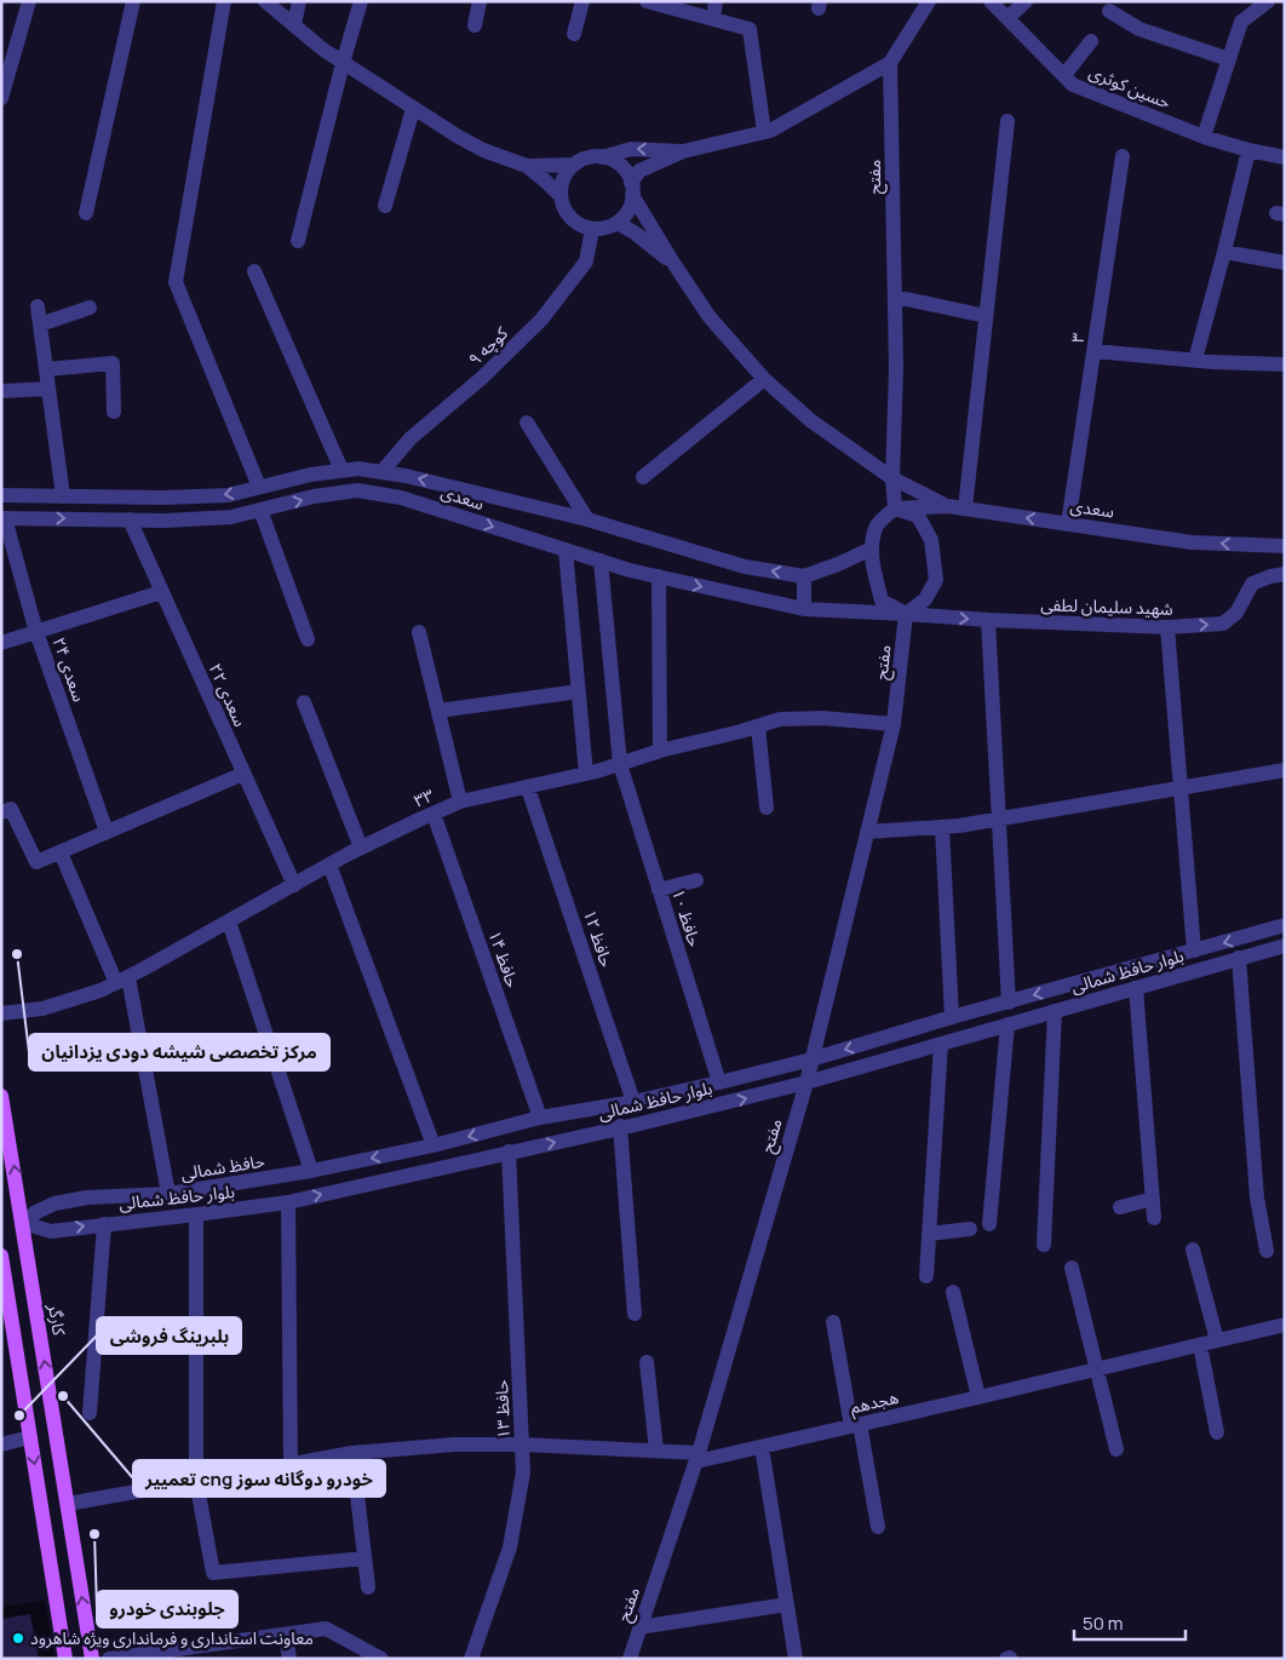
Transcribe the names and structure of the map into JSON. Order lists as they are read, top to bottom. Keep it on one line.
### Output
{"streets":{"main road":["کارگر"],"street":["حسین کوثری","مفتح","۳","کوچه ۹","سعدی","شهید سلیمان لطفی","سعدی ۲۴","سعدی ۲۲","۳۳","حافظ ۱۰","حافظ ۱۲","حافظ ۱۴","بلوار حافظ شمالی","حافظ شمالی","هجدهم","حافظ ۱۳"]},"crossings":[["مفتح","سعدی"],["مفتح","شهید سلیمان لطفی"],["مفتح","۳۳"],["مفتح","بلوار حافظ شمالی"],["مفتح","هجدهم"],["۳","سعدی"],["کوچه ۹","سعدی"],["سعدی","شهید سلیمان لطفی"],["سعدی","سعدی ۲۴"],["سعدی","سعدی ۲۲"],["سعدی","حافظ ۱۰"],["سعدی ۲۲","۳۳"],["۳۳","حافظ ۱۰"],["۳۳","حافظ ۱۲"],["۳۳","حافظ ۱۴"],["حافظ ۱۰","بلوار حافظ شمالی"],["حافظ ۱۲","بلوار حافظ شمالی"],["حافظ ۱۴","بلوار حافظ شمالی"],["بلوار حافظ شمالی","حافظ شمالی"],["بلوار حافظ شمالی","کارگر"],["بلوار حافظ شمالی","حافظ ۱۳"],["حافظ شمالی","کارگر"],["کارگر","هجدهم"],["هجدهم","حافظ ۱۳"]],"one_way":["شهید سلیمان لطفی"],"places":["مرکز تخصصی شیشه دودی یزدانیان","تعمییر cng خودرو دوگانه سوز","بلبرینگ فروشی","جلوبندی خودرو","معاونت استانداری و فرمانداری ویژه شاهرود"],"scale_bar":"50 m"}
